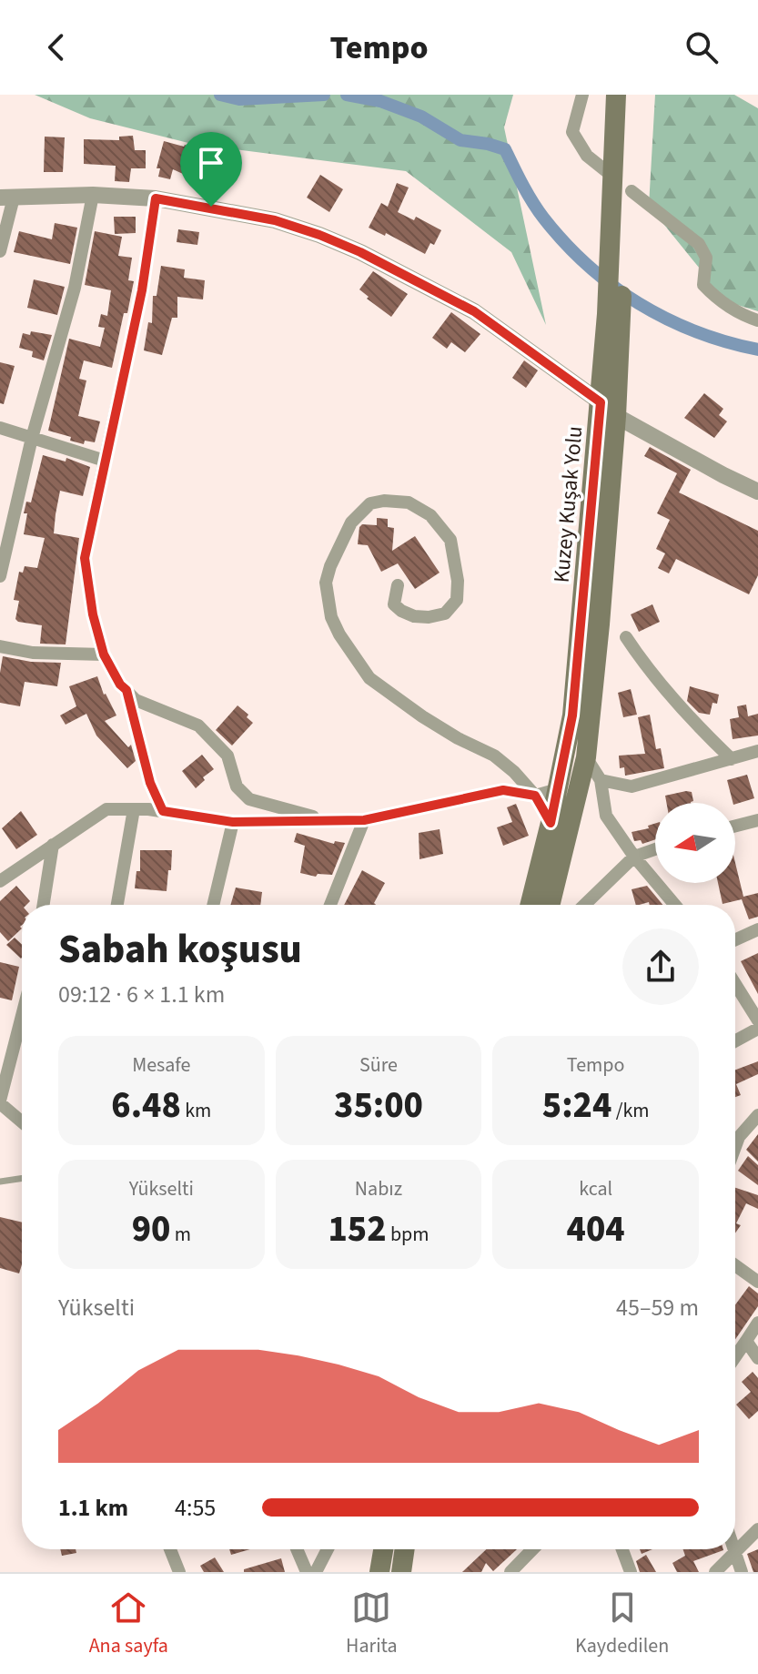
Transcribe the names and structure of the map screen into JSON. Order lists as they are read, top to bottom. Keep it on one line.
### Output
{"streets":{"main road":["Kuzey Kuşak Yolu"]},"north":"left","page":{"header":"Tempo","heading":["Sabah koşusu","09:12 · 6 × 1.1 km"],"stats":[["Mesafe","6.48 km"],["Süre","35:00"],["Tempo","5:24 /km"],["Yükselti","90 m"],["Nabız","152 bpm"],["kcal","404"]],"chart":["Yükselti","45–59 m"],"list":[{"name":"1.1 km","note":"4:55"}],"tabs":["Ana sayfa","Harita","Kaydedilen"]}}
